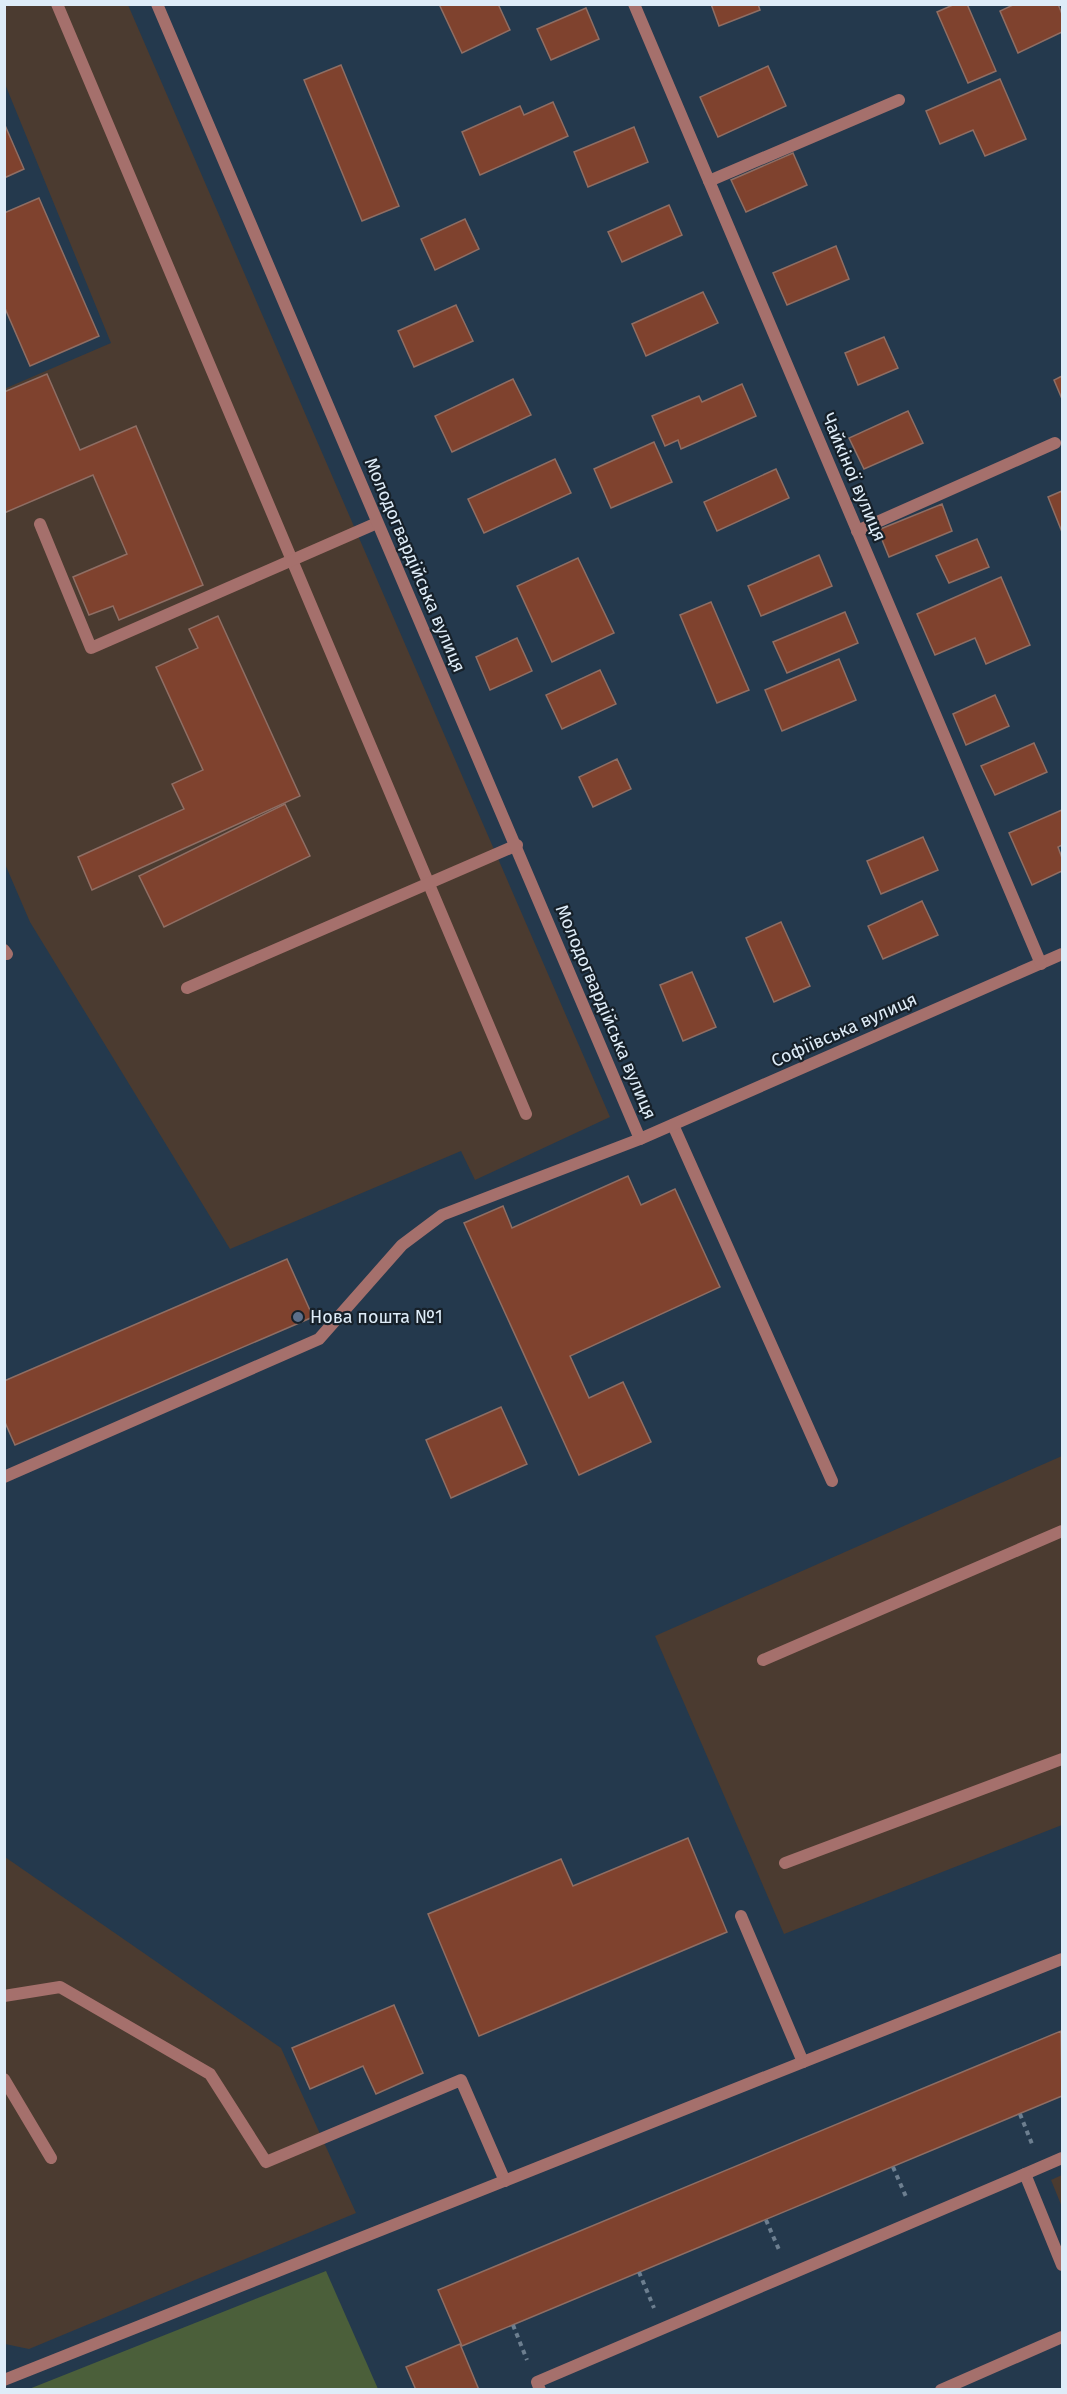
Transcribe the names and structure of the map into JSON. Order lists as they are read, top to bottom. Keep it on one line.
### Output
{"streets":{"street":["Чайкіної вулиця","Молодогвардійська вулиця","Софіївська вулиця"]},"crossings":[["Чайкіної вулиця","Софіївська вулиця"],["Молодогвардійська вулиця","Софіївська вулиця"]],"places":["Нова пошта №1"]}
